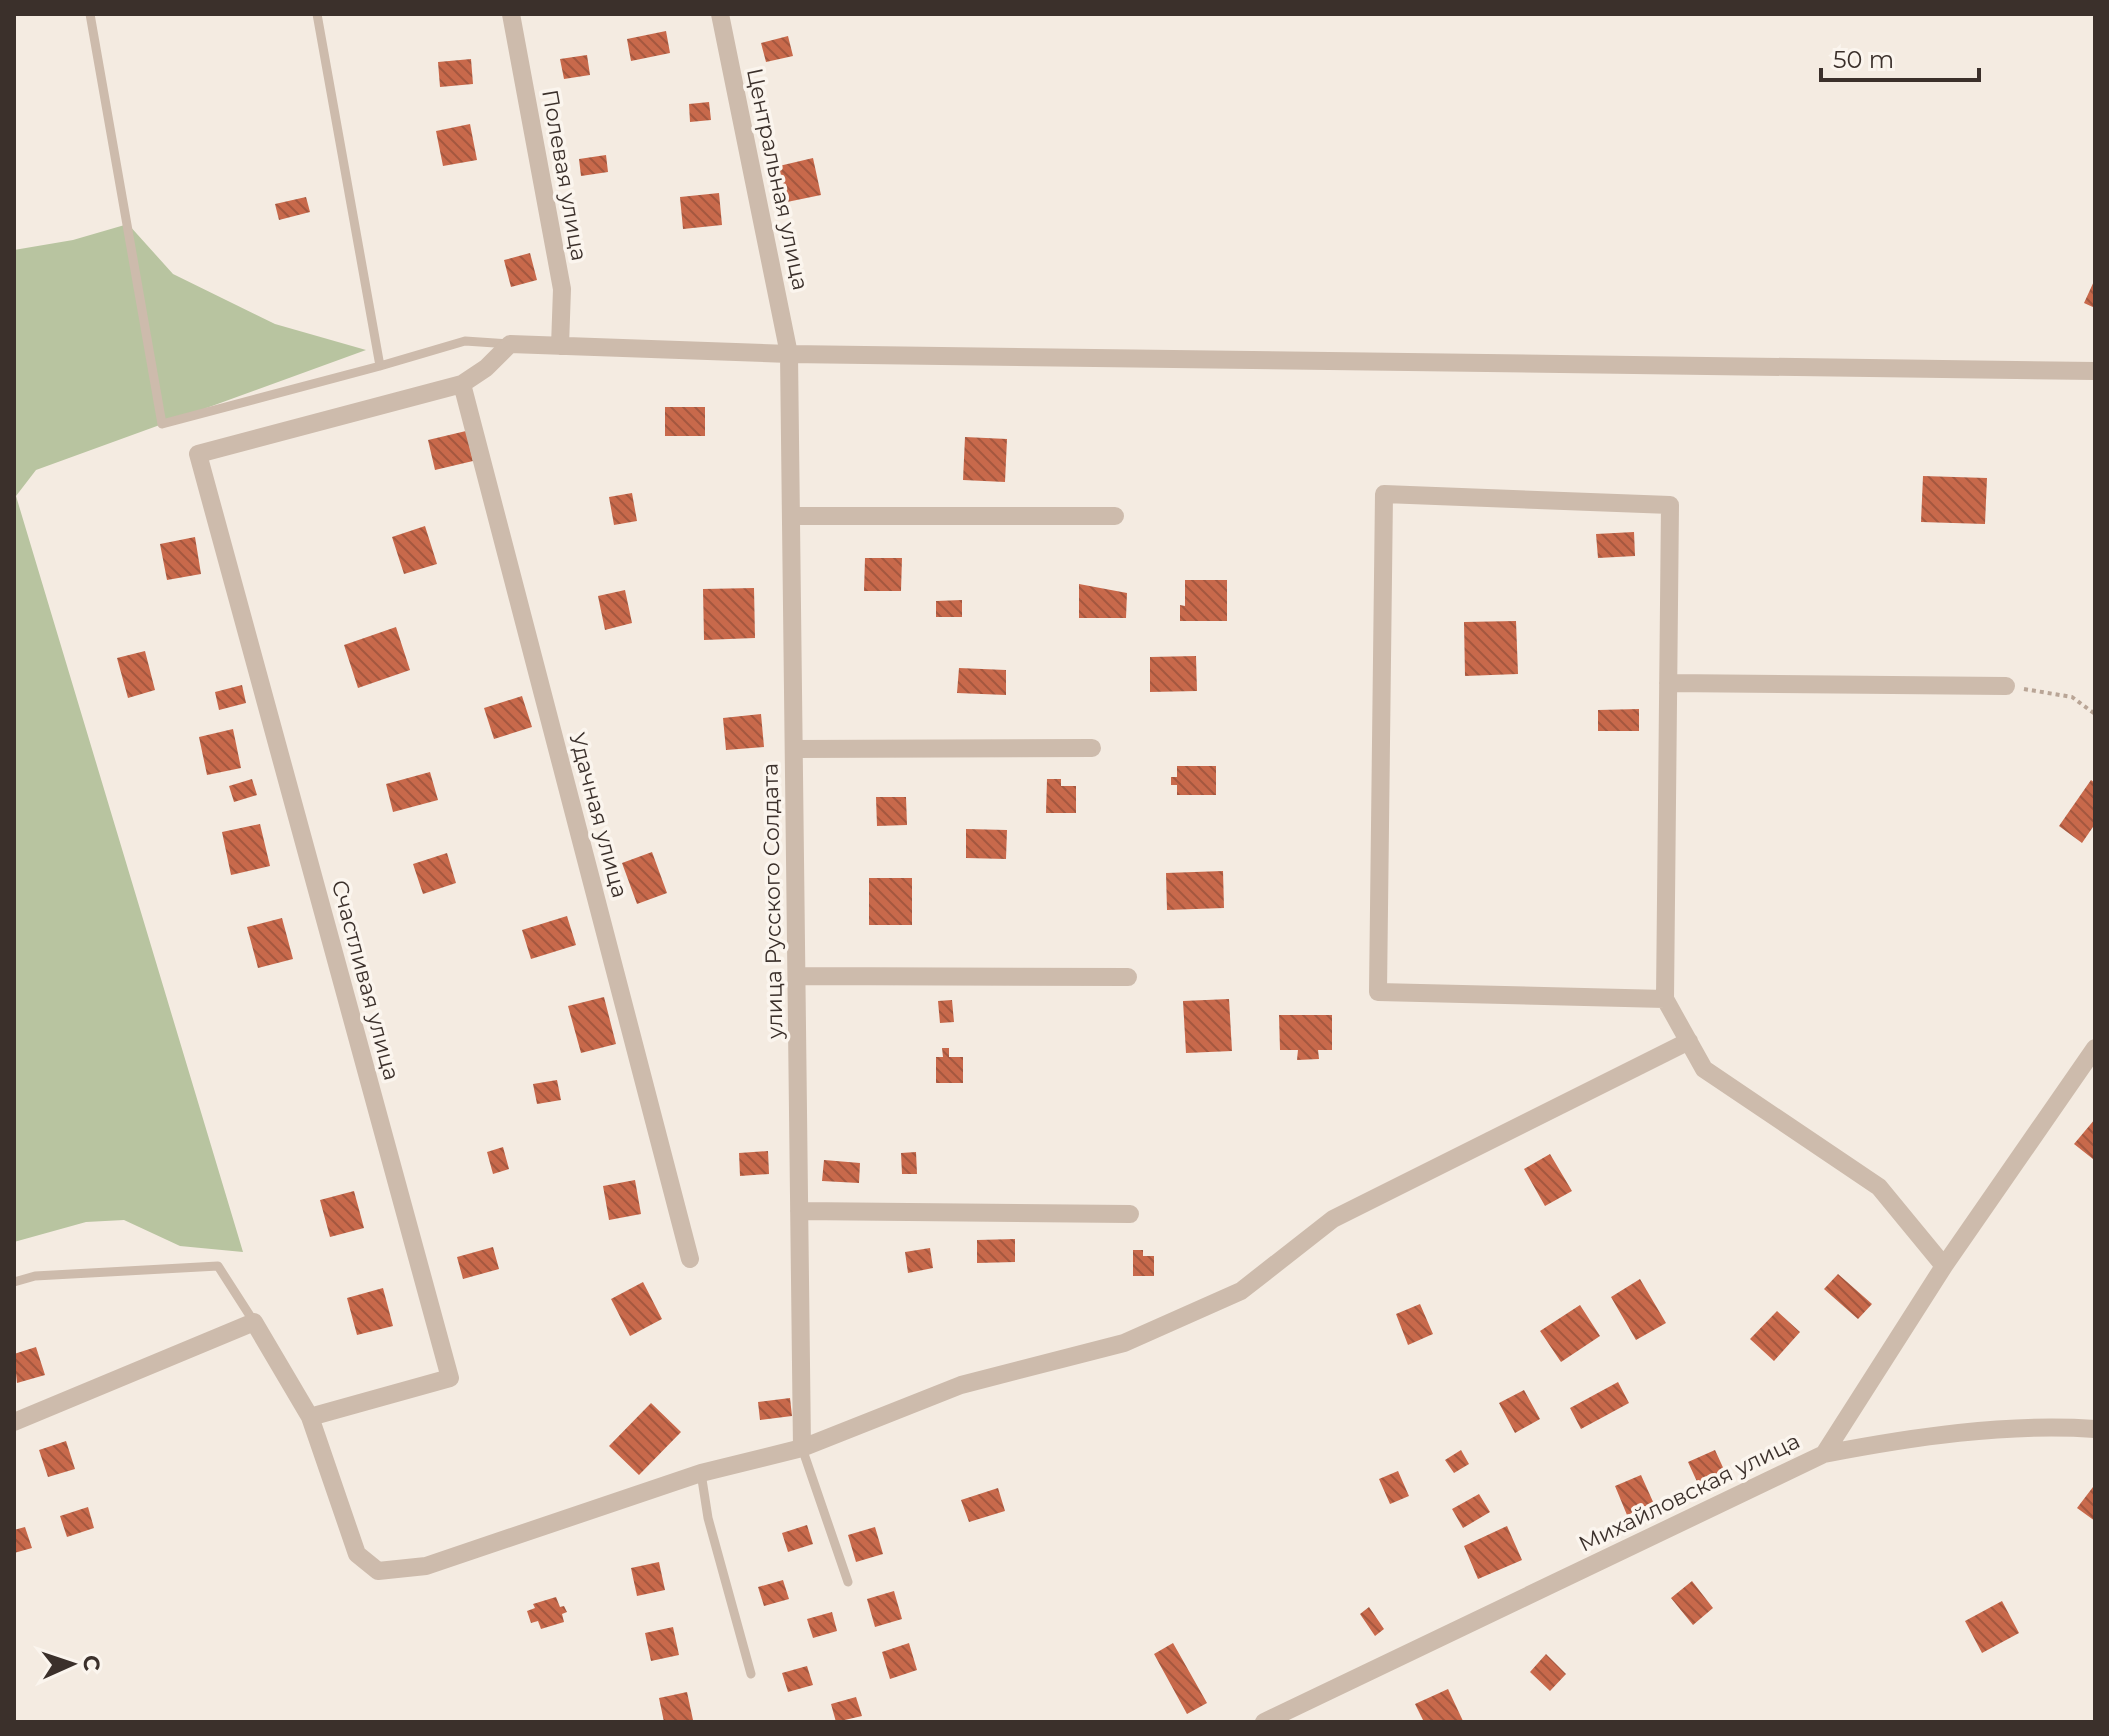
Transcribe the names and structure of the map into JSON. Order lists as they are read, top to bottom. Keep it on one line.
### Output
{"streets":{"street":["Полевая улица","Центральная улица","Удачная улица","улица Русского Солдата","Счастливая улица","Михайловская улица"]},"crossings":[["Центральная улица","улица Русского Солдата"],["Удачная улица","Счастливая улица"]],"scale_bar":"50 m","north":"right"}
